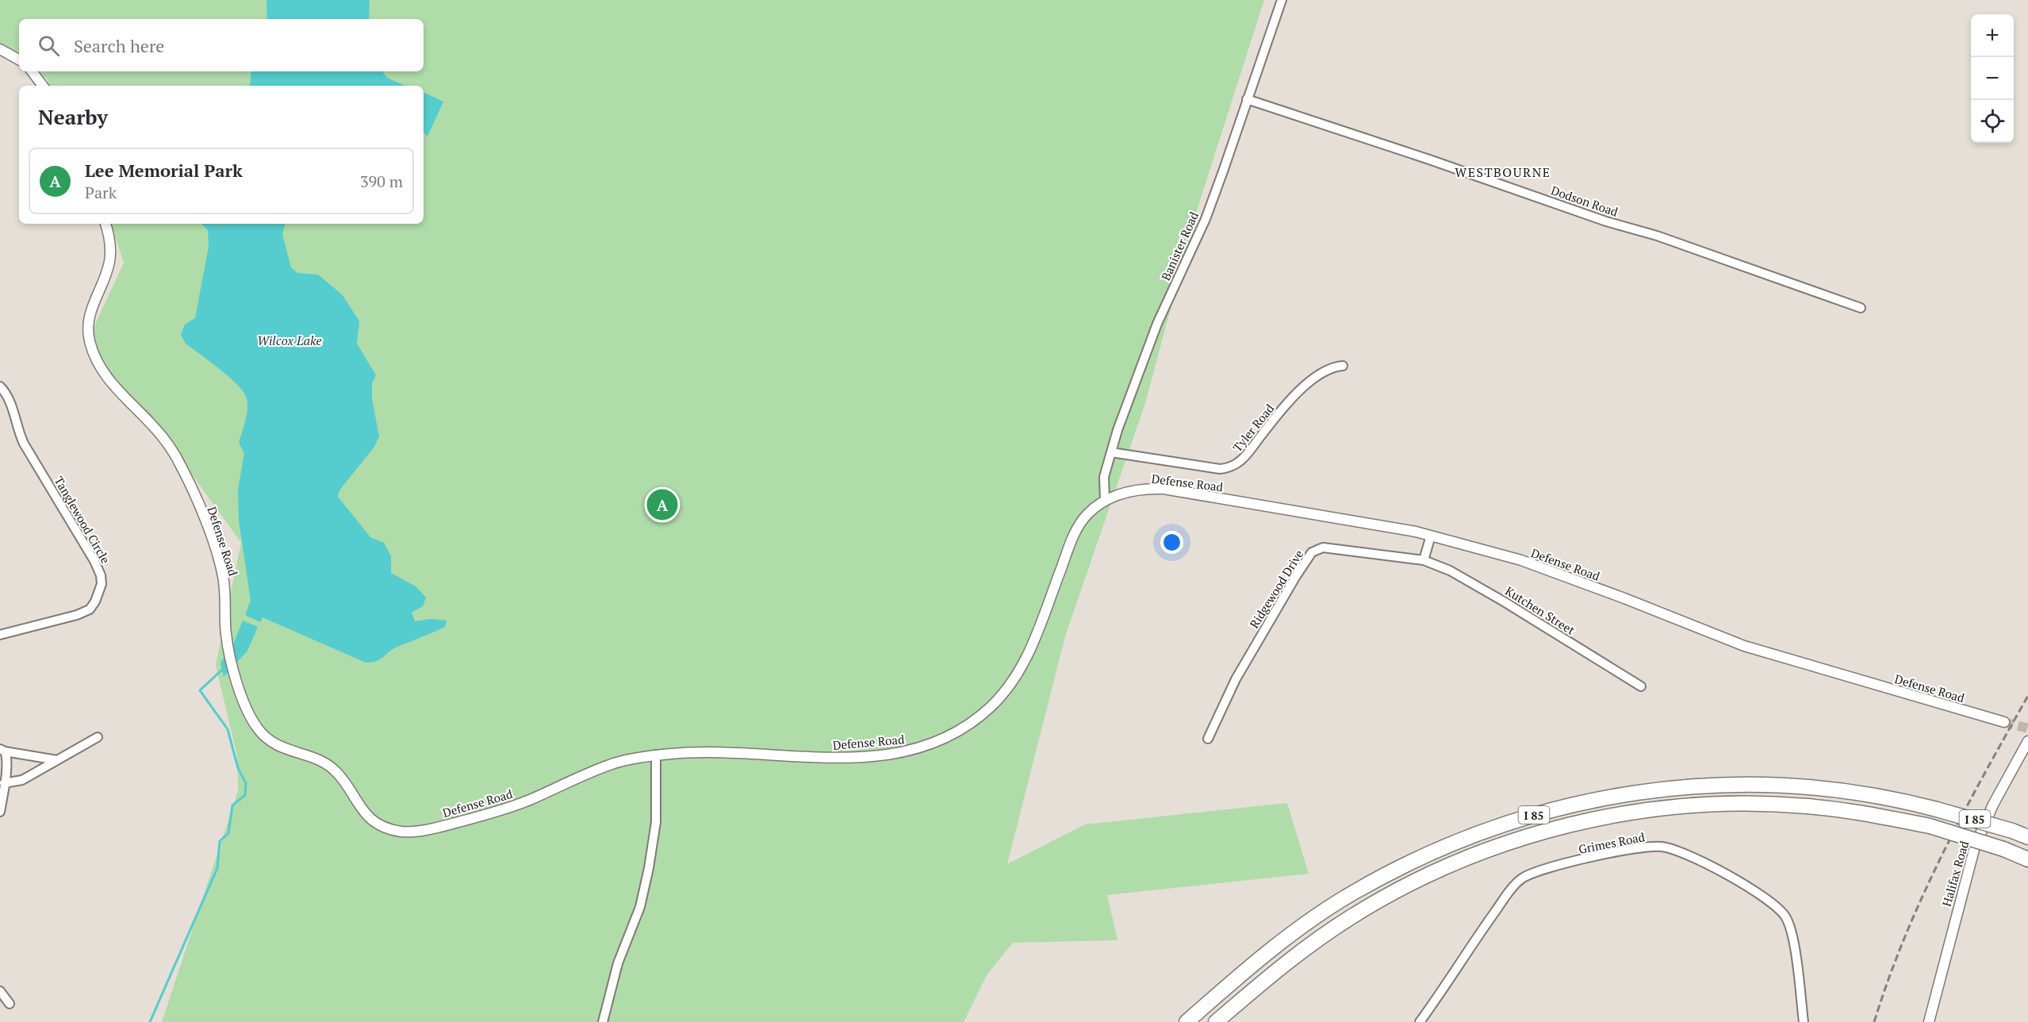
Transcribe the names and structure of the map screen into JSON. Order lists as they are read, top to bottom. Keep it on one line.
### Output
{"streets":{"highway":["I 85"],"street":["Dodson Road","Banister Road","Tyler Road","Defense Road","Tanglewood Circle","Ridgewood Drive","Kutchen Street","Grimes Road","Halifax Road"]},"crossings":[["Dodson Road","Banister Road"],["Banister Road","Tyler Road"],["Banister Road","Defense Road"],["Ridgewood Drive","Kutchen Street"]],"districts":["WESTBOURNE"],"water":["Wilcox Lake"],"page":{"map_buttons":["+","−"],"search":"Search here","heading":"Nearby","list":[{"mark":"A","name":"Lee Memorial Park","note":"Park","value":"390 m"}],"pins":"A"}}
